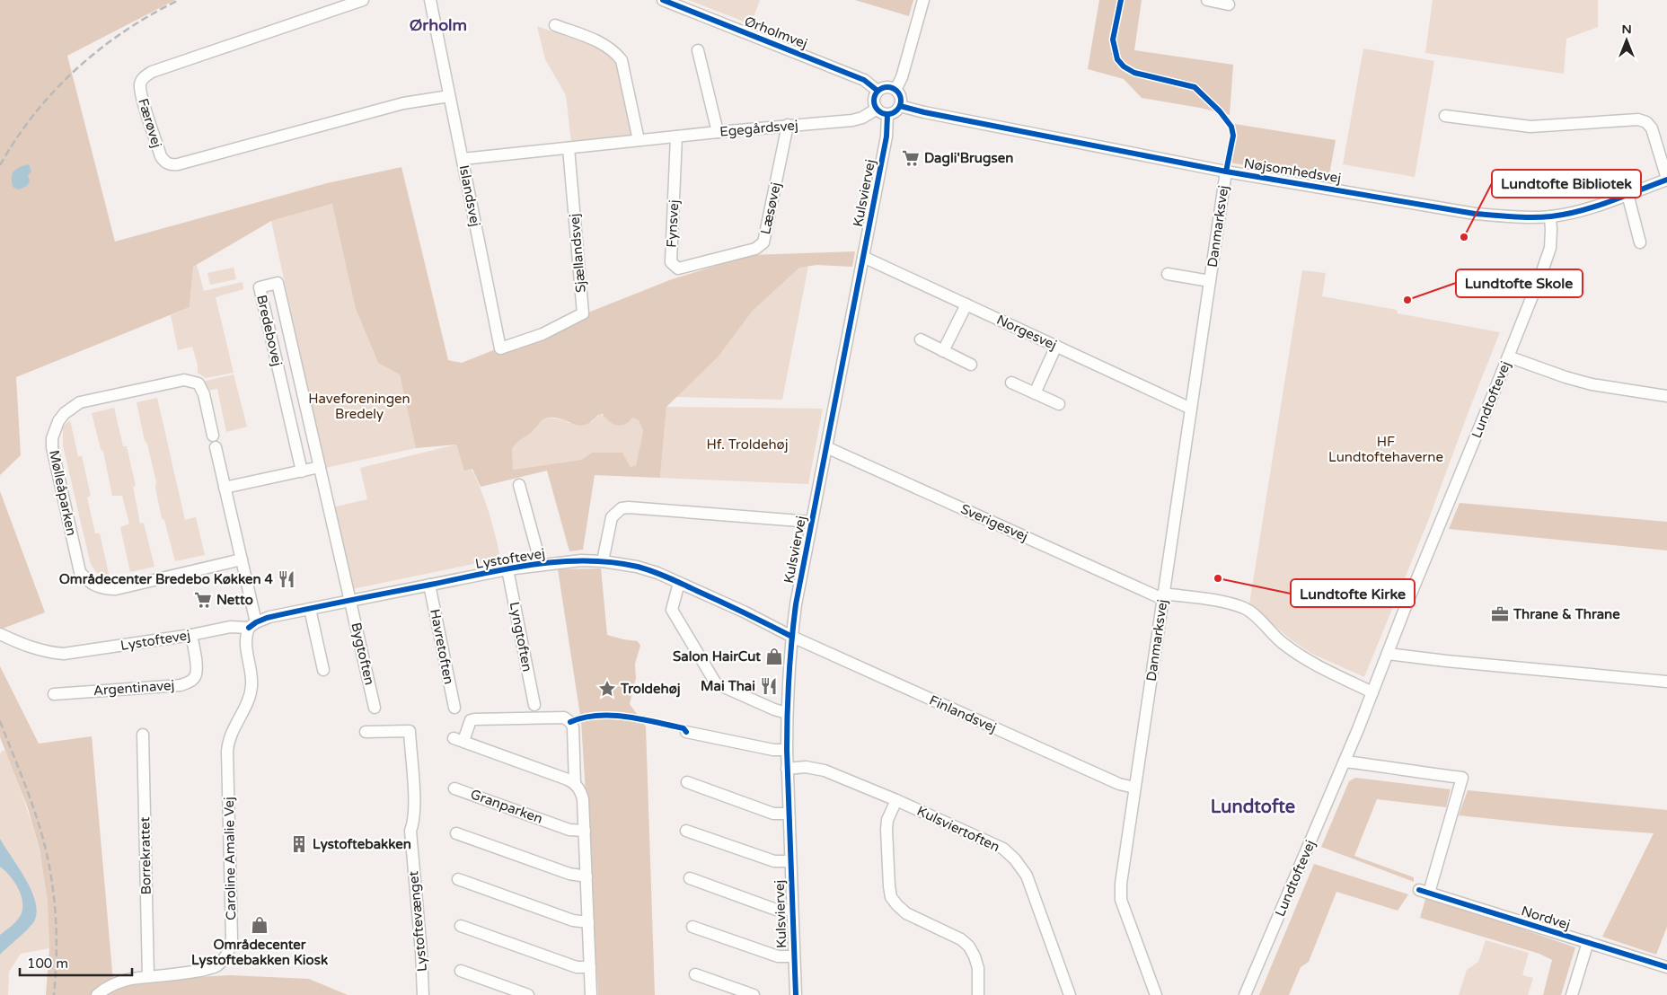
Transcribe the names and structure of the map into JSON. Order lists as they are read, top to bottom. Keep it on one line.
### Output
{"streets":{"street":["Ørholmvej","Færøvej","Egegårdsvej","Nøjsomhedsvej","Kulsviervej","Islandsvej","Læsøvej","Fynsvej","Danmarksvej","Sjællandsvej","Bredebovej","Norgesvej","Lundtoftevej","Mølleåparken","Sverigesvej","Lystoftevej","Lyngtoften","Havretoften","Bygtoften","Argentinavej","Finlandsvej","Granparken","Kulsviertoften","Borrekrattet","Caroline Amalie Vej","Nordvej","Lystoftevænget"]},"crossings":[["Ørholmvej","Egegårdsvej"],["Ørholmvej","Nøjsomhedsvej"],["Ørholmvej","Kulsviervej"],["Færøvej","Islandsvej"],["Egegårdsvej","Nøjsomhedsvej"],["Egegårdsvej","Kulsviervej"],["Egegårdsvej","Islandsvej"],["Egegårdsvej","Læsøvej"],["Egegårdsvej","Fynsvej"],["Egegårdsvej","Sjællandsvej"],["Nøjsomhedsvej","Kulsviervej"],["Nøjsomhedsvej","Danmarksvej"],["Nøjsomhedsvej","Lundtoftevej"],["Kulsviervej","Norgesvej"],["Kulsviervej","Sverigesvej"],["Kulsviervej","Lystoftevej"],["Kulsviervej","Finlandsvej"],["Kulsviervej","Kulsviertoften"],["Islandsvej","Sjællandsvej"],["Læsøvej","Fynsvej"],["Danmarksvej","Norgesvej"],["Danmarksvej","Sverigesvej"],["Danmarksvej","Finlandsvej"],["Bredebovej","Lystoftevej"],["Bredebovej","Bygtoften"],["Lundtoftevej","Sverigesvej"],["Lundtoftevej","Nordvej"],["Mølleåparken","Lystoftevej"],["Mølleåparken","Caroline Amalie Vej"],["Lystoftevej","Lyngtoften"],["Lystoftevej","Havretoften"],["Lystoftevej","Bygtoften"],["Lystoftevej","Argentinavej"],["Lystoftevej","Finlandsvej"],["Lystoftevej","Caroline Amalie Vej"],["Borrekrattet","Caroline Amalie Vej"]],"districts":["Ørholm","Lundtofte"],"parks":["Haveforeningen Bredely","HF Lundtoftehaverne","Hf. Troldehøj"],"places":{"supermarket":["Dagli'Brugsen","Netto"],"other":["Lundtofte Bibliotek","Lundtofte Skole","Lundtofte Kirke"],"restaurant":["Områdecenter Bredebo Køkken 4","Mai Thai"],"office":["Thrane & Thrane"],"shop":["Salon HairCut","Områdecenter Lystoftebakken Kiosk"],"place":["Troldehøj"],"building":["Lystoftebakken"]},"scale_bar":"100 m","north":"top"}
